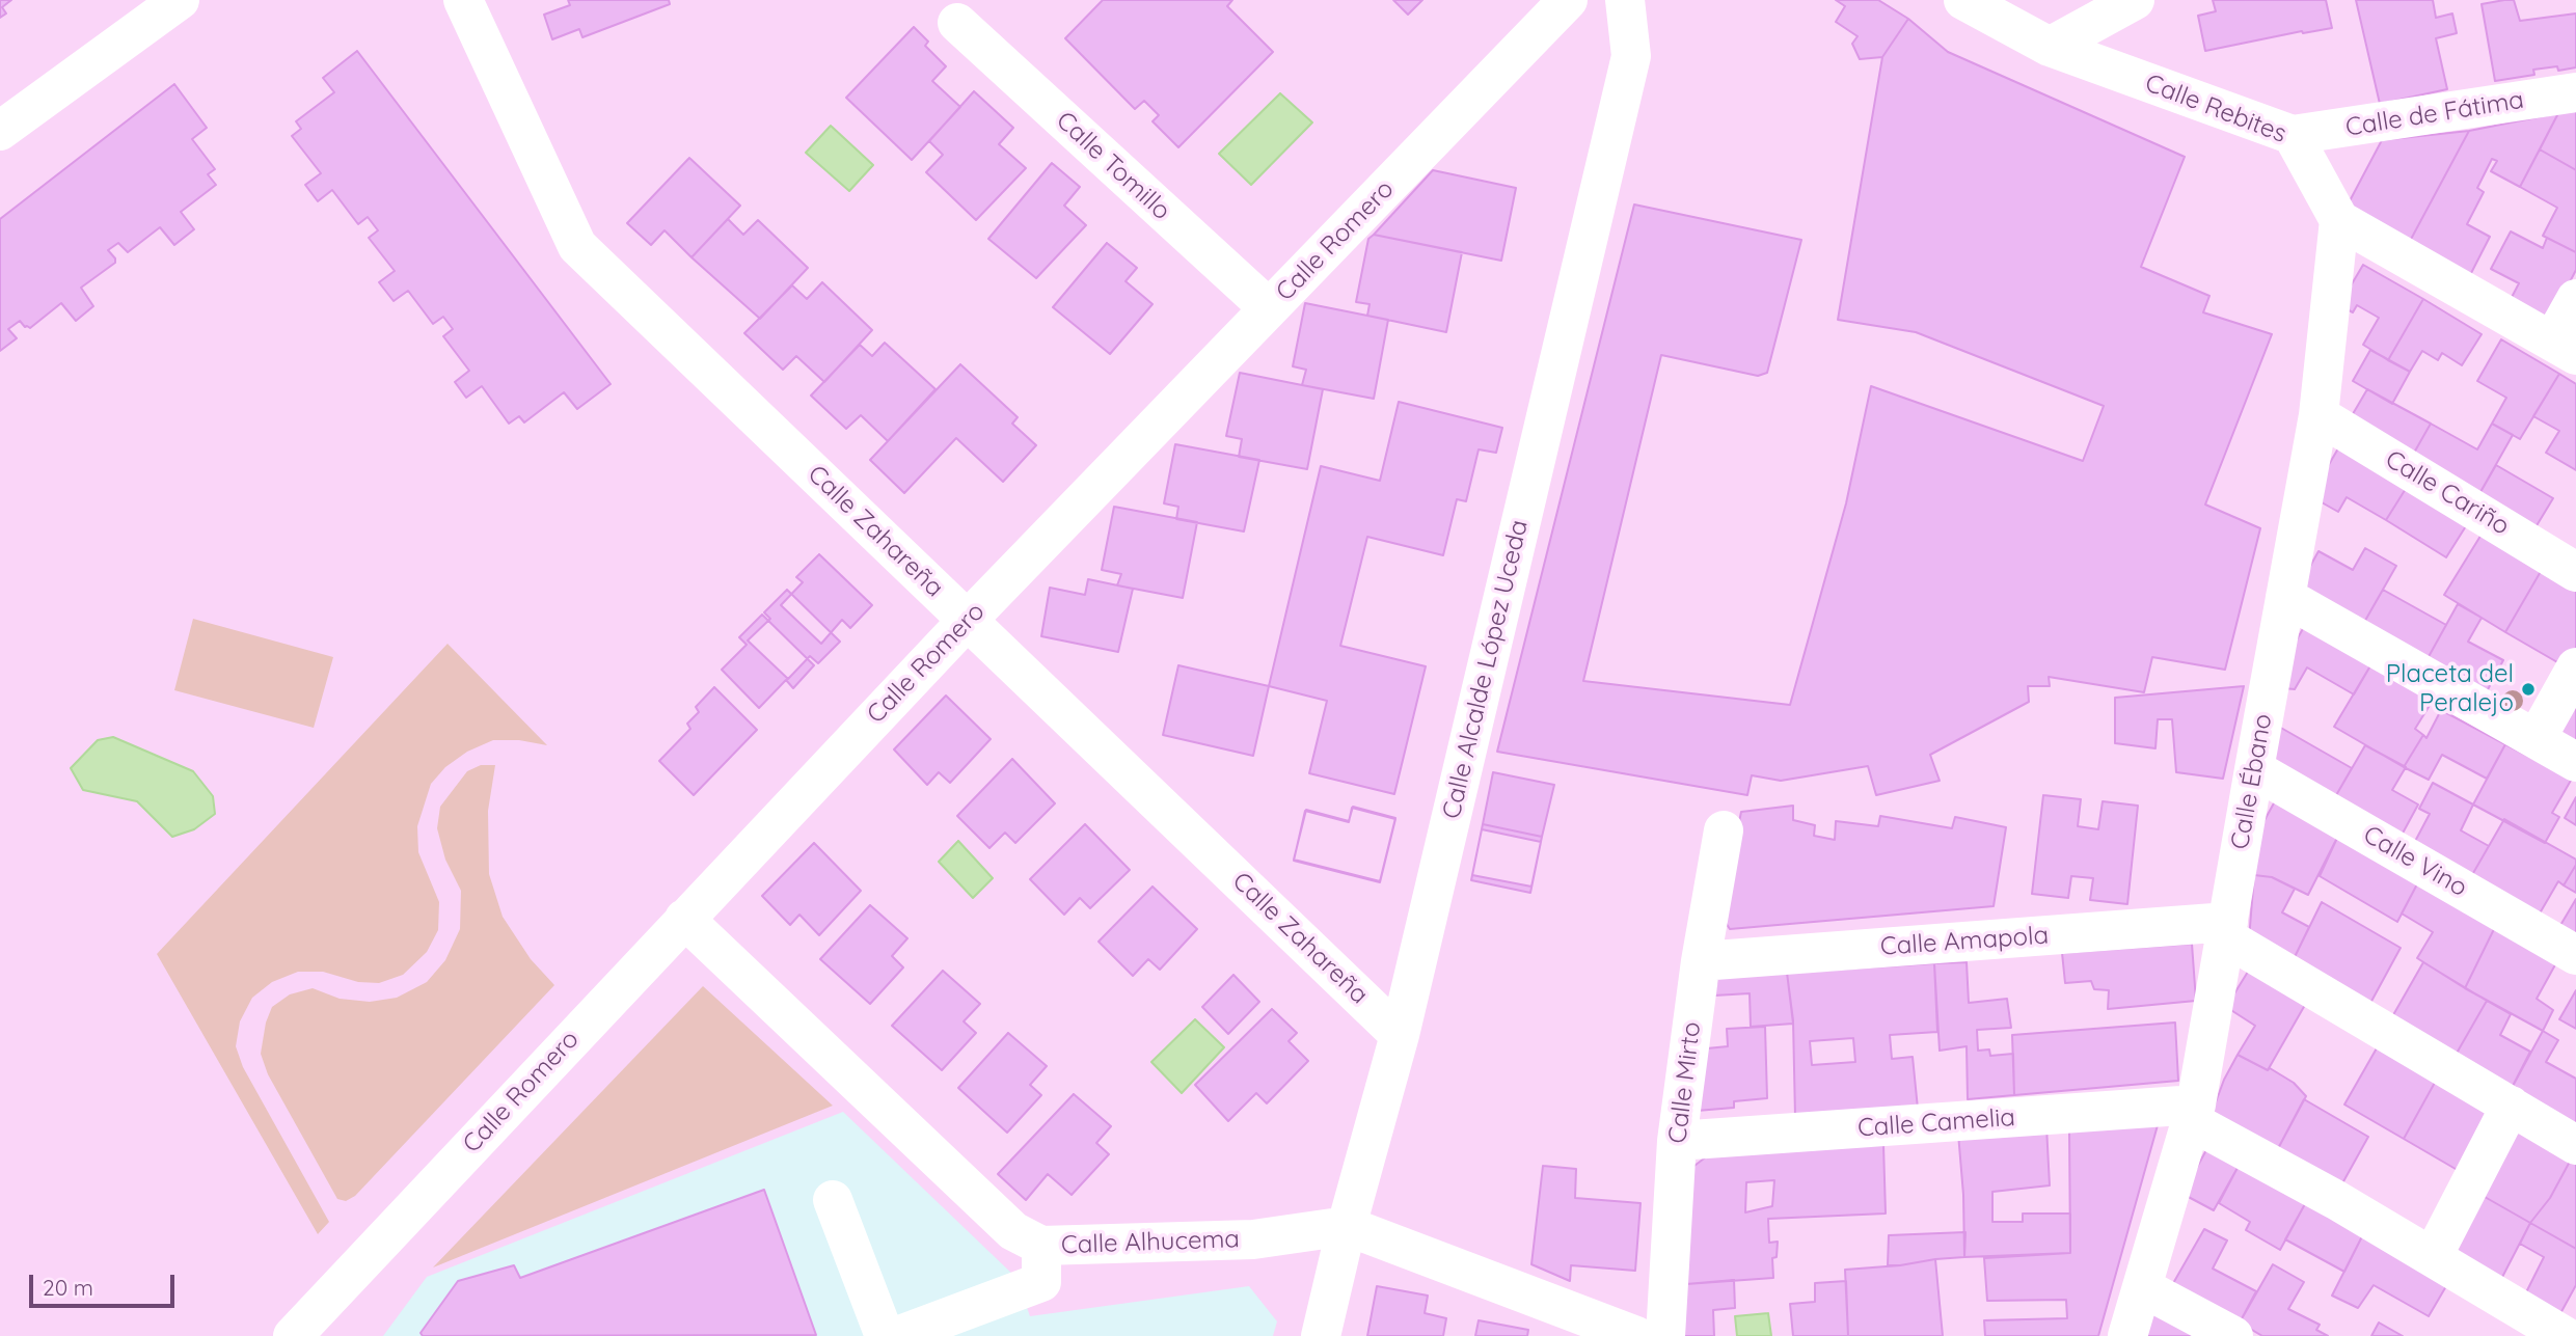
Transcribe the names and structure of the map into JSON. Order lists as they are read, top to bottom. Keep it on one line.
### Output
{"streets":{"street":["Calle Rebites","Calle de Fátima","Calle Tomillo","Calle Romero","Calle Cariño","Calle Zahareña","Calle Alcalde López Uceda","Calle Ébano","Calle Vino","Calle Amapola","Calle Mirto","Calle Camelia","Calle Alhucema"]},"crossings":[["Calle Rebites","Calle de Fátima"],["Calle Rebites","Calle Ébano"],["Calle Tomillo","Calle Romero"],["Calle Romero","Calle Zahareña"],["Calle Romero","Calle Alhucema"],["Calle Cariño","Calle Ébano"],["Calle Zahareña","Calle Alcalde López Uceda"],["Calle Alcalde López Uceda","Calle Alhucema"],["Calle Ébano","Calle Vino"],["Calle Ébano","Calle Amapola"],["Calle Ébano","Calle Camelia"],["Calle Amapola","Calle Mirto"],["Calle Mirto","Calle Camelia"]],"places":["Placeta del Peralejo"],"scale_bar":"20 m"}
